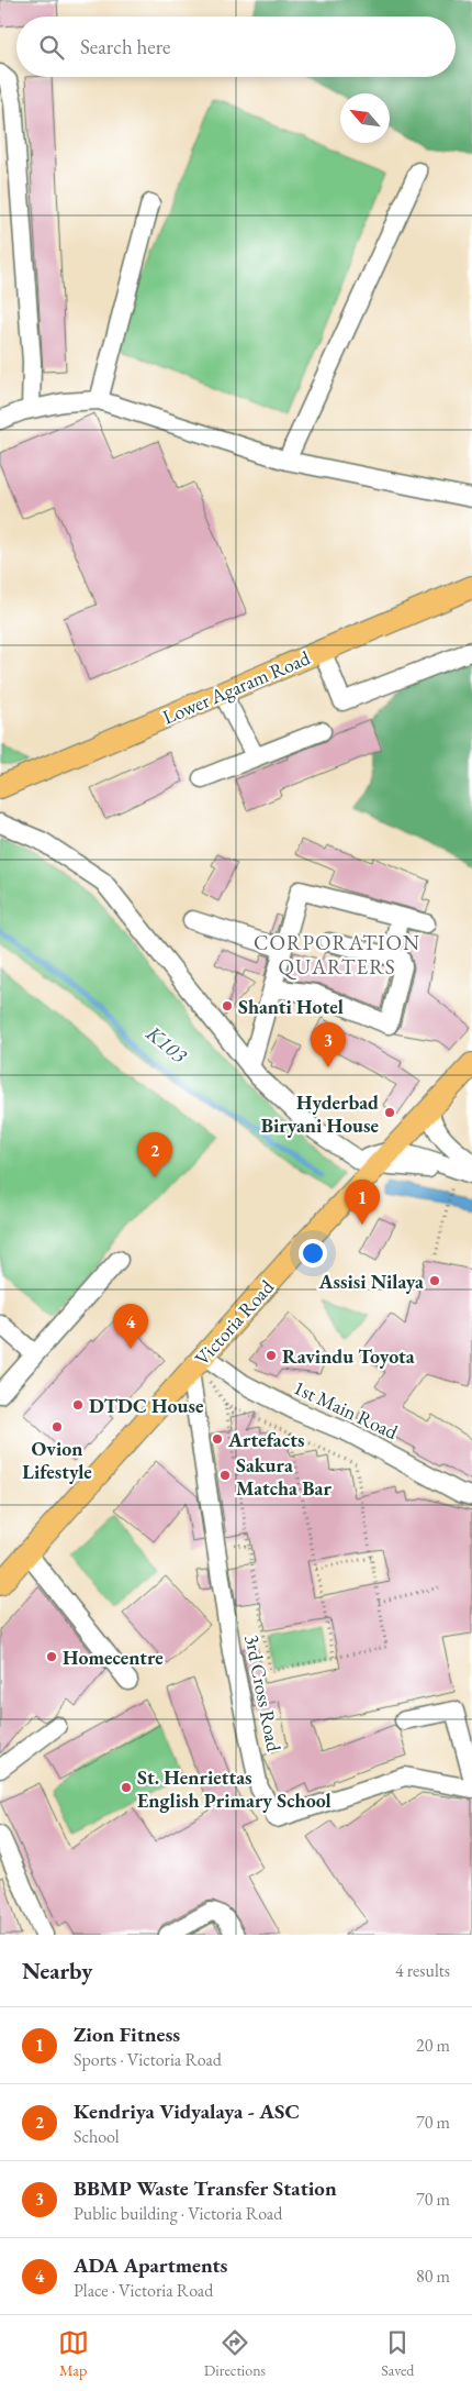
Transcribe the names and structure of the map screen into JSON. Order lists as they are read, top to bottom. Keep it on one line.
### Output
{"streets":{"main road":["Lower Agaram Road","Victoria Road"],"street":["1st Main Road","3rd Cross Road"]},"crossings":[["Victoria Road","1st Main Road"],["Victoria Road","3rd Cross Road"],["1st Main Road","3rd Cross Road"]],"districts":["CORPORATION QUARTERS"],"water":["K103"],"places":["Shanti Hotel","Hyderbad Biryani House","Assisi Nilaya","Ravindu Toyota","DTDC House","Ovion Lifestyle","Artefacts","Sakura Matcha Bar","Homecentre","St. Henriettas English Primary School"],"north":"top left","page":{"search":"Search here","pins":["3","2","1","4"],"heading":["Nearby","4 results"],"list":[{"mark":"1","name":"Zion Fitness","note":"Sports · Victoria Road","value":"20 m"},{"mark":"2","name":"Kendriya Vidyalaya - ASC","note":"School","value":"70 m"},{"mark":"3","name":"BBMP Waste Transfer Station","note":"Public building · Victoria Road","value":"70 m"},{"mark":"4","name":"ADA Apartments","note":"Place · Victoria Road","value":"80 m"}],"nav":["Map","Directions","Saved"]}}
